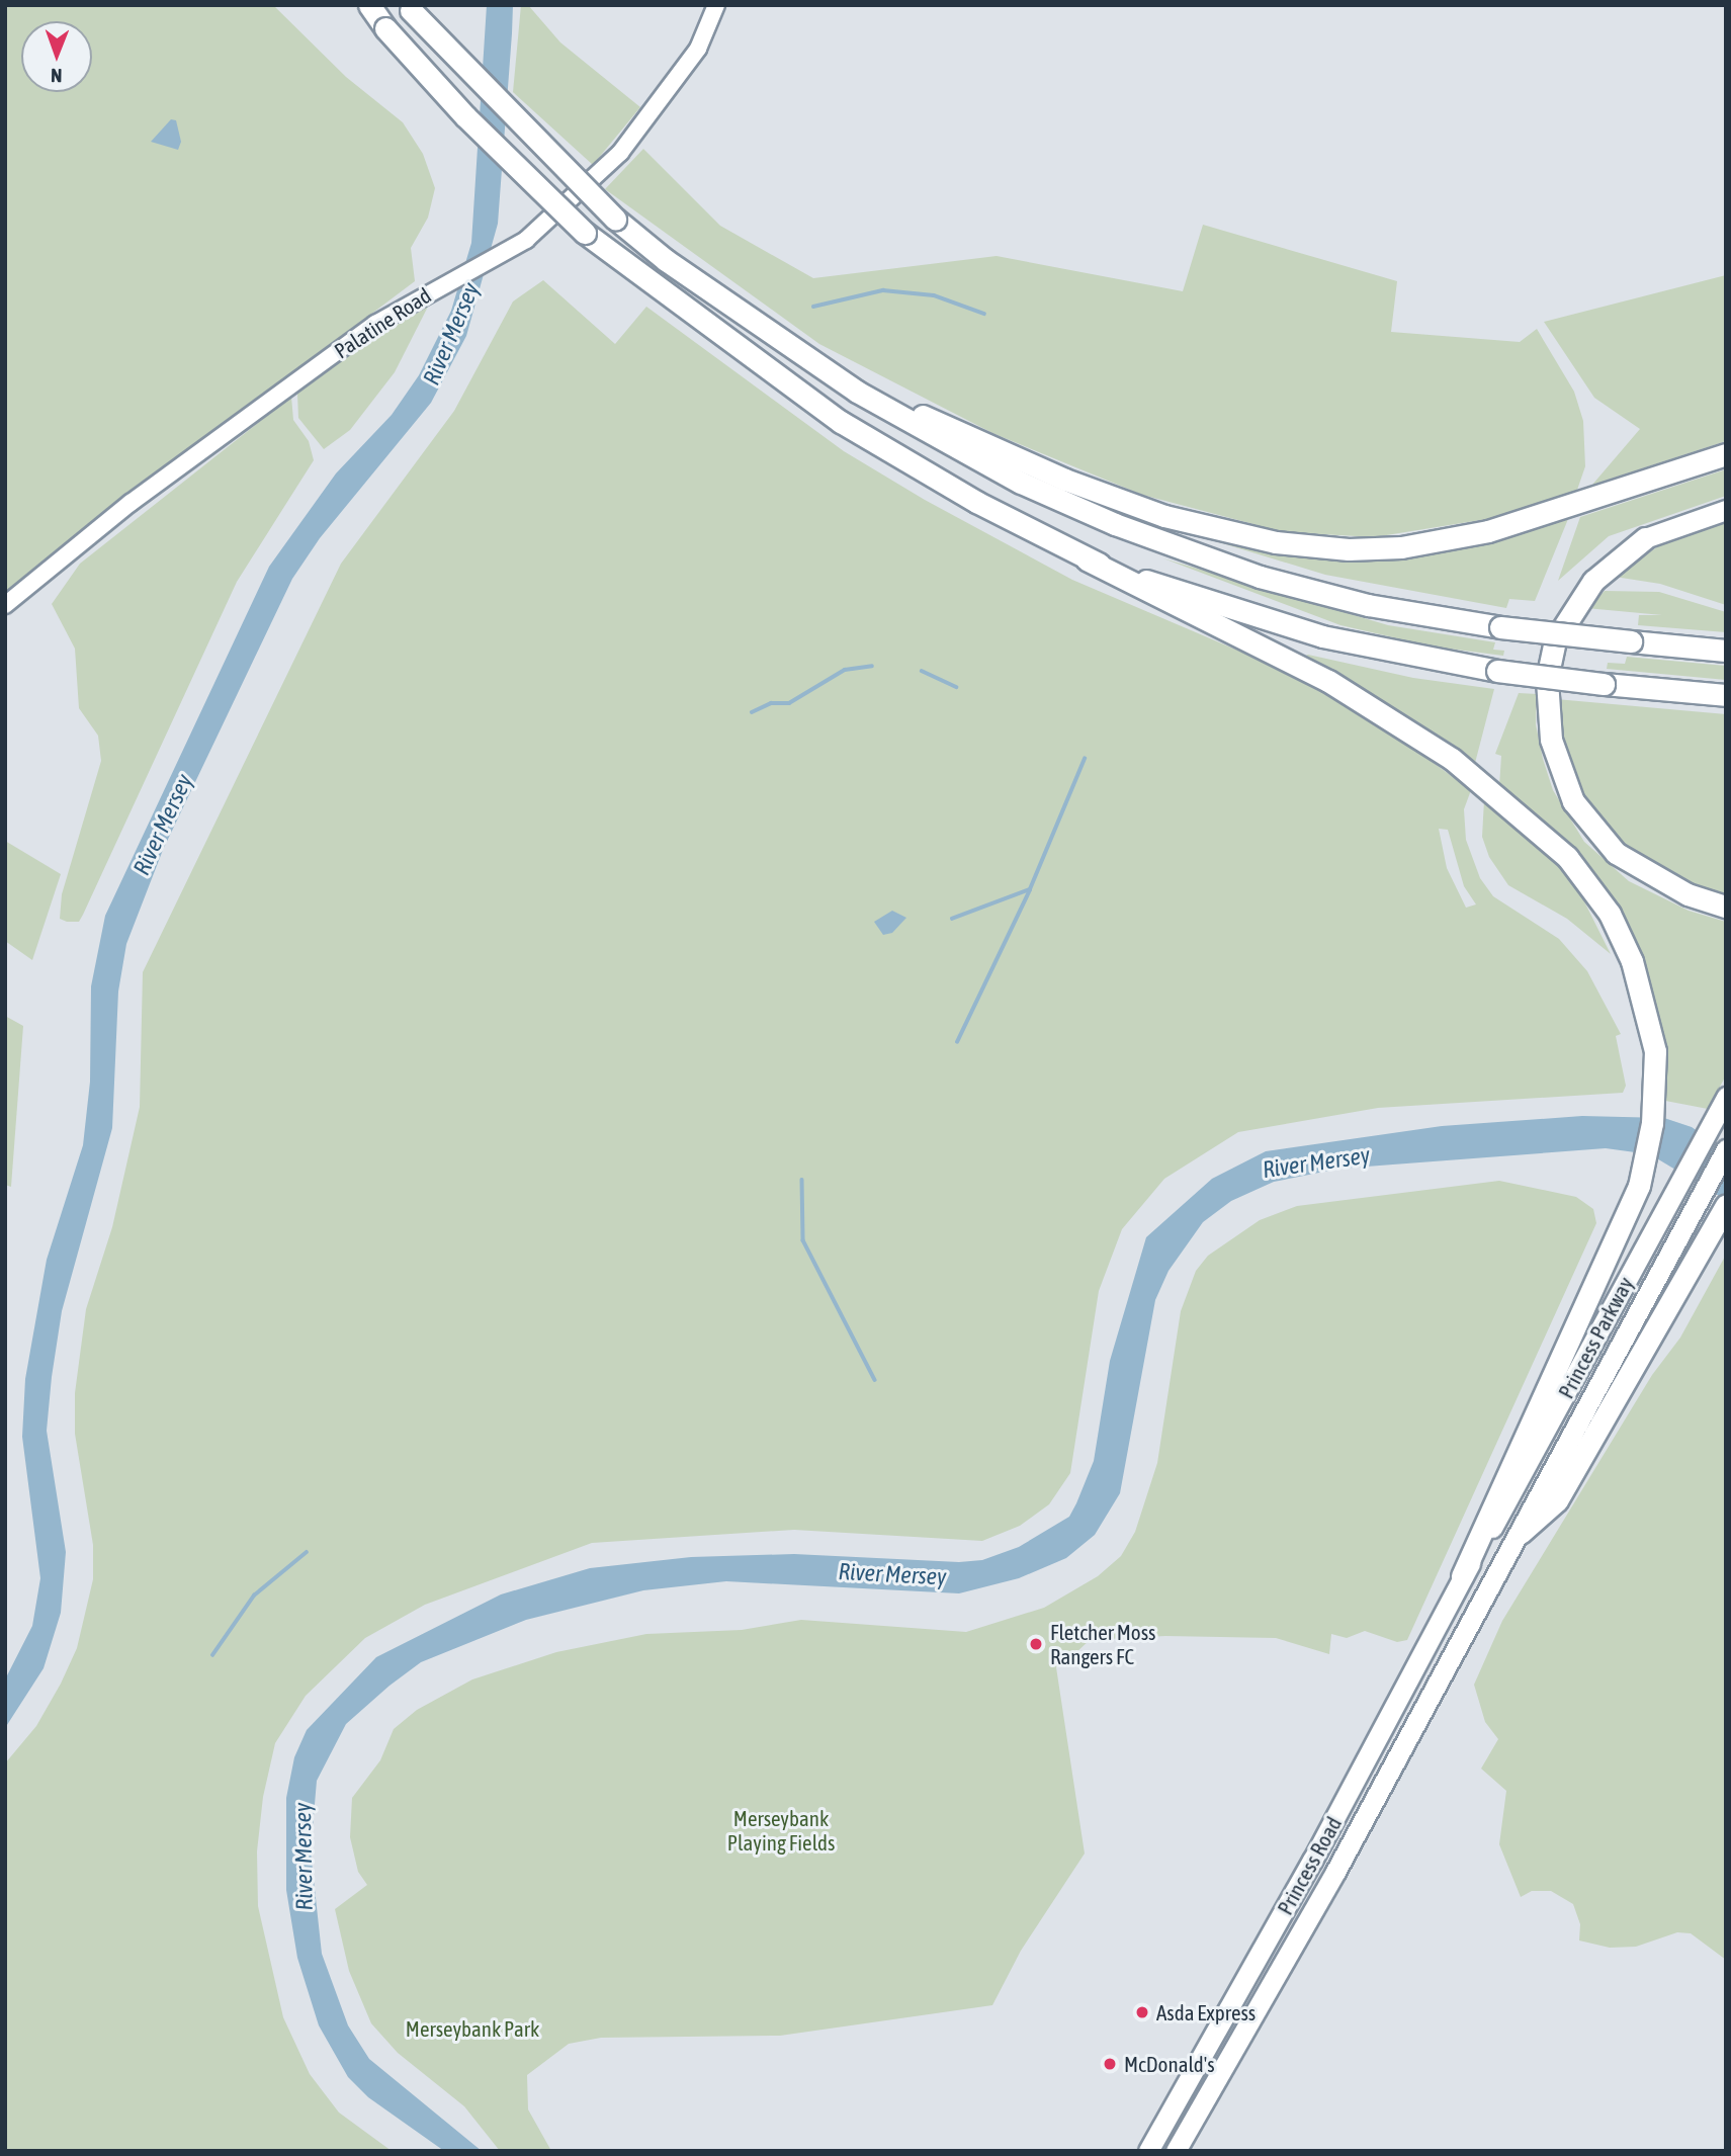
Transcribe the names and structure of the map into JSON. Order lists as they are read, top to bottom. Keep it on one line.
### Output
{"streets":{"highway":["Princess Parkway","Princess Road"],"main road":["Palatine Road"]},"crossings":[["Princess Parkway","Princess Road"]],"water":["River Mersey"],"parks":["Merseybank Playing Fields","Merseybank Park"],"places":["Fletcher Moss Rangers FC","Asda Express","McDonald's"],"north":"bottom"}
